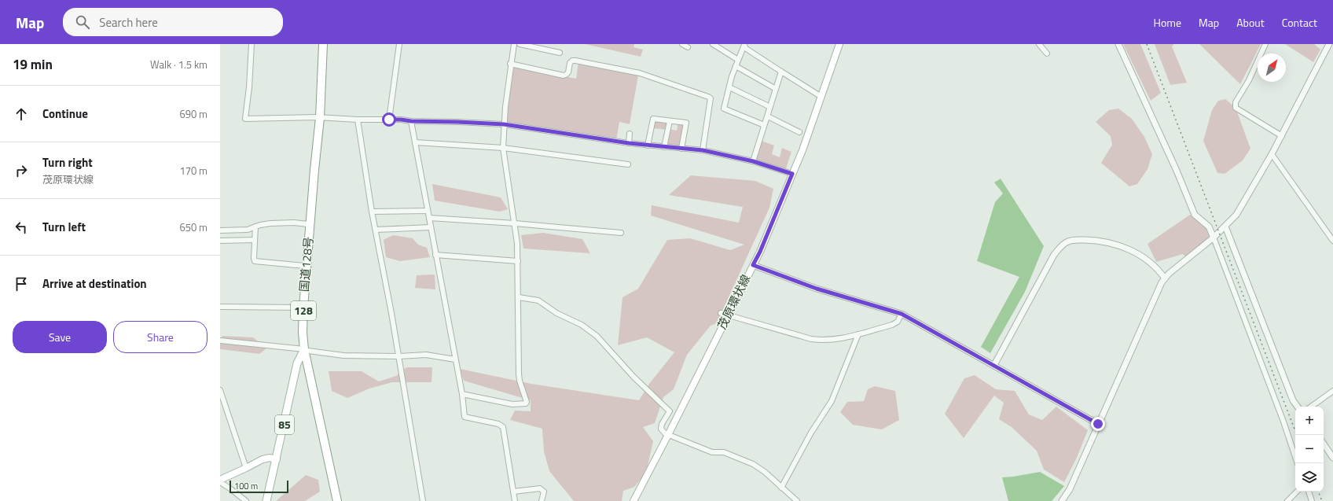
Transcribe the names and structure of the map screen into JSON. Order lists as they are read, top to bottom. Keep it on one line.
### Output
{"streets":{"highway":["国道128号","128"],"main road":["茂原環状線","85"]},"crossings":[["国道128号","85"]],"scale_bar":"100 m","north":"top right","page":{"header":"Map","search":"Search here","nav":["Home","Map","About","Contact"],"heading":["19 min","Walk · 1.5 km"],"list":[["Continue","690 m"],["Turn right","茂原環状線","170 m"],["Turn left","650 m"],"Arrive at destination"],"buttons":["Save","Share"],"map_buttons":["+","−"],"scale":"100 m"}}
